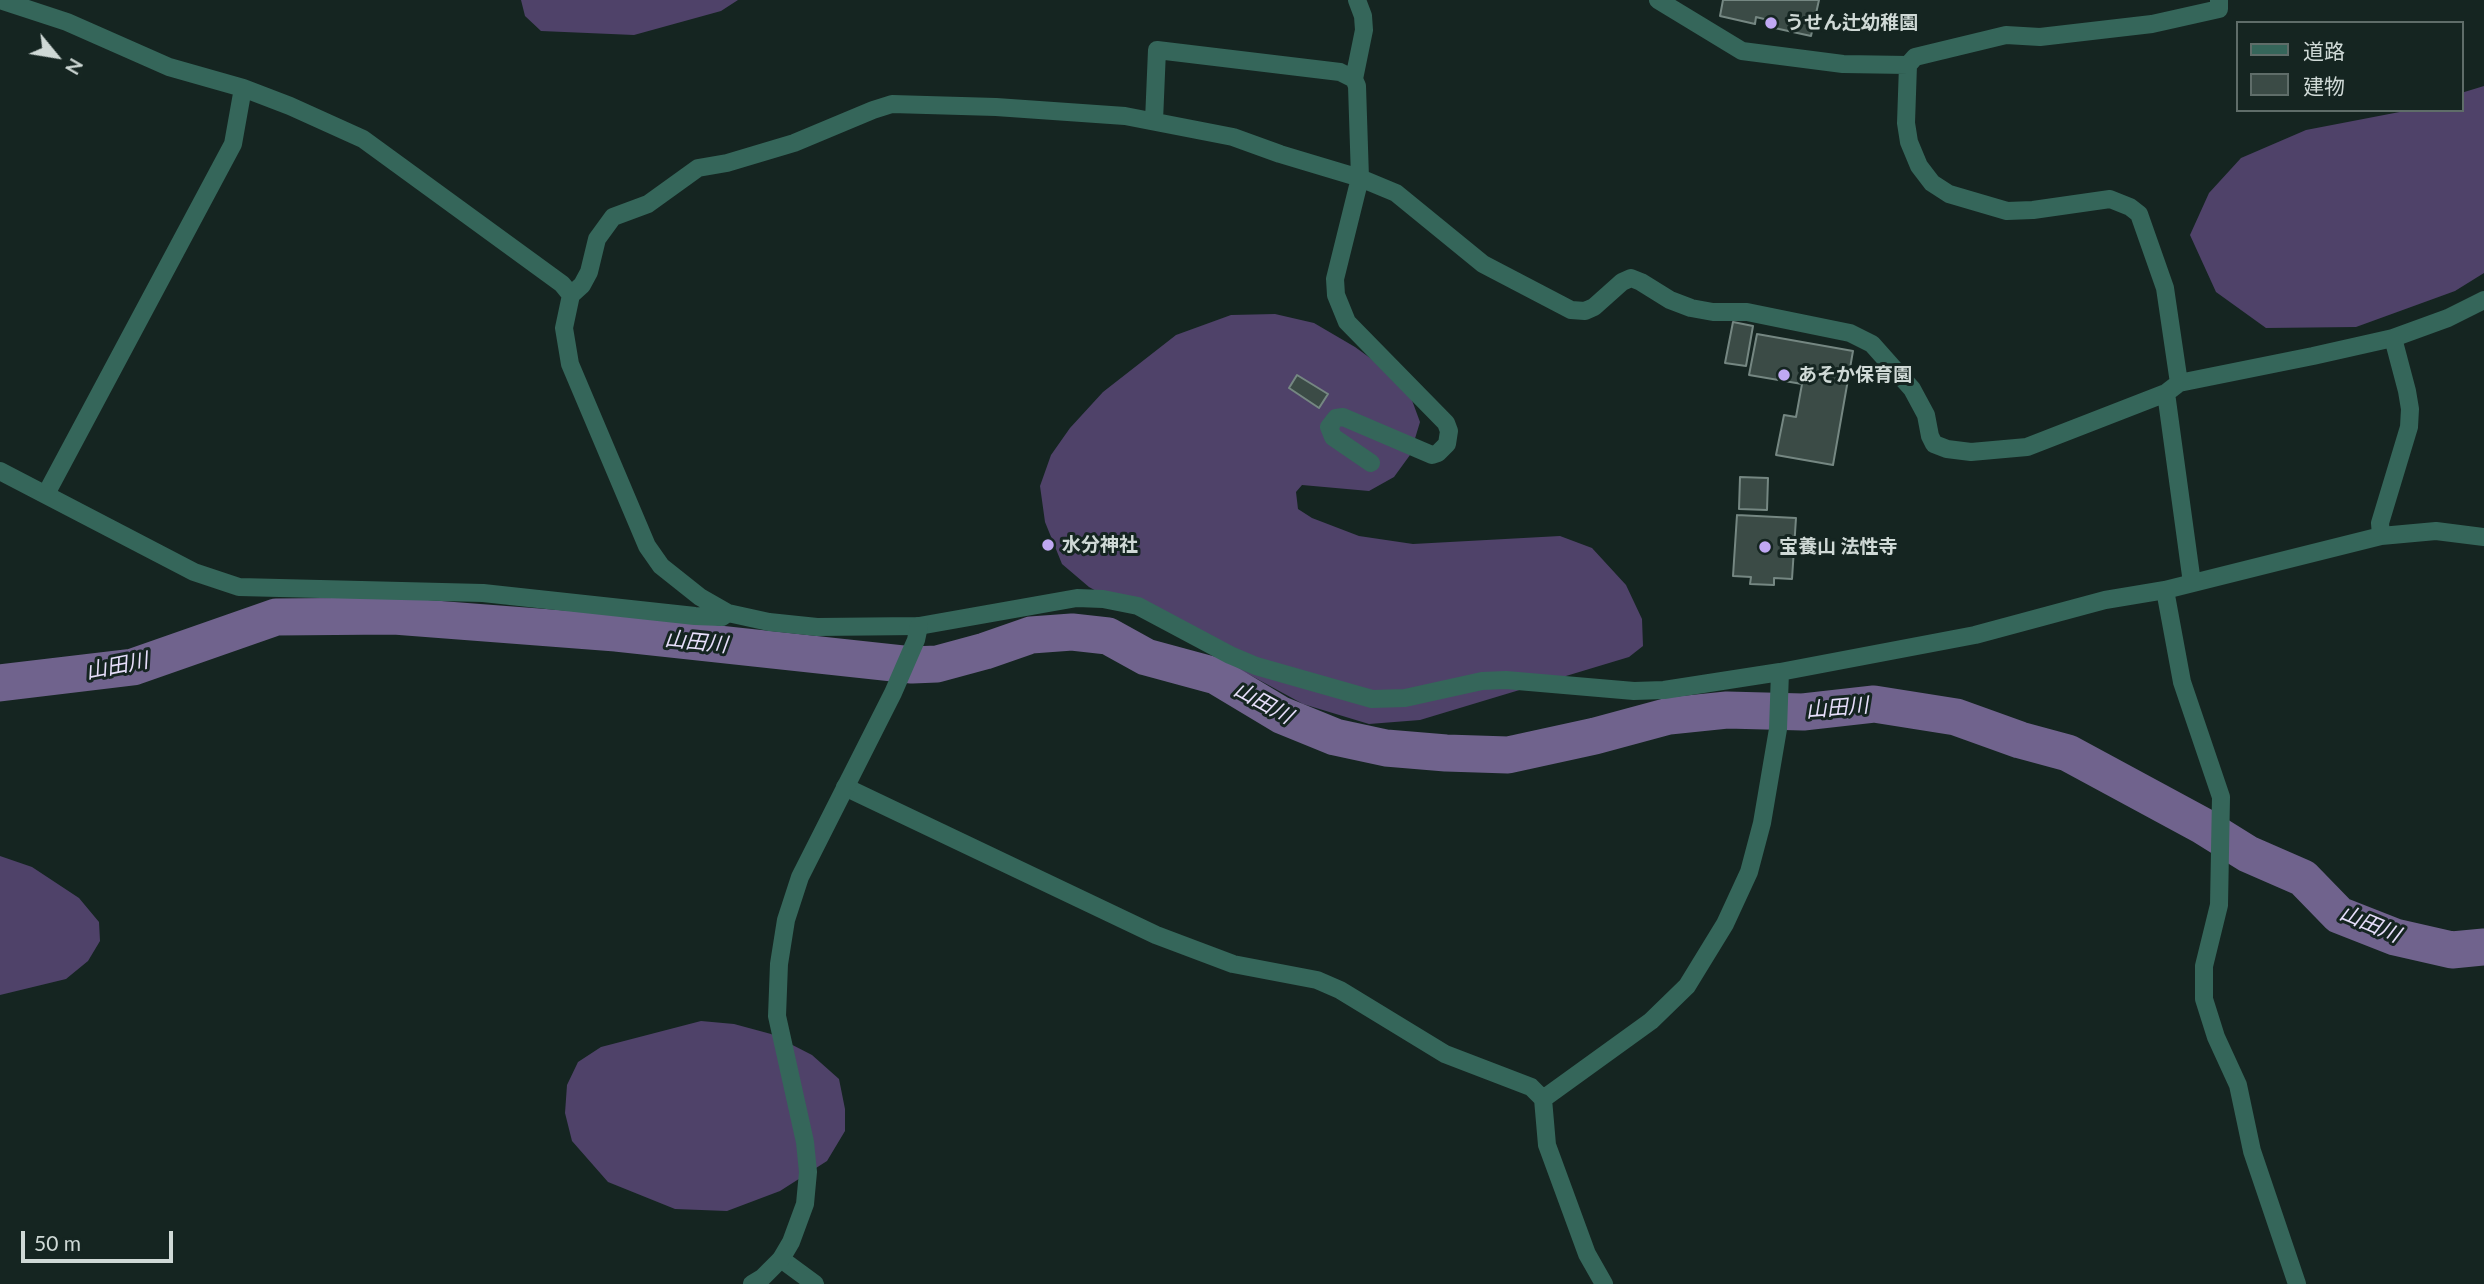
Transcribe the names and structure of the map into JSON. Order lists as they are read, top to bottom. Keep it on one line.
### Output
{"water":["山田川"],"places":["うせん辻幼稚園","あそか保育園","水分神社","宝養山 法性寺"],"legend":["道路","建物"],"scale_bar":"50 m","north":"bottom right"}
